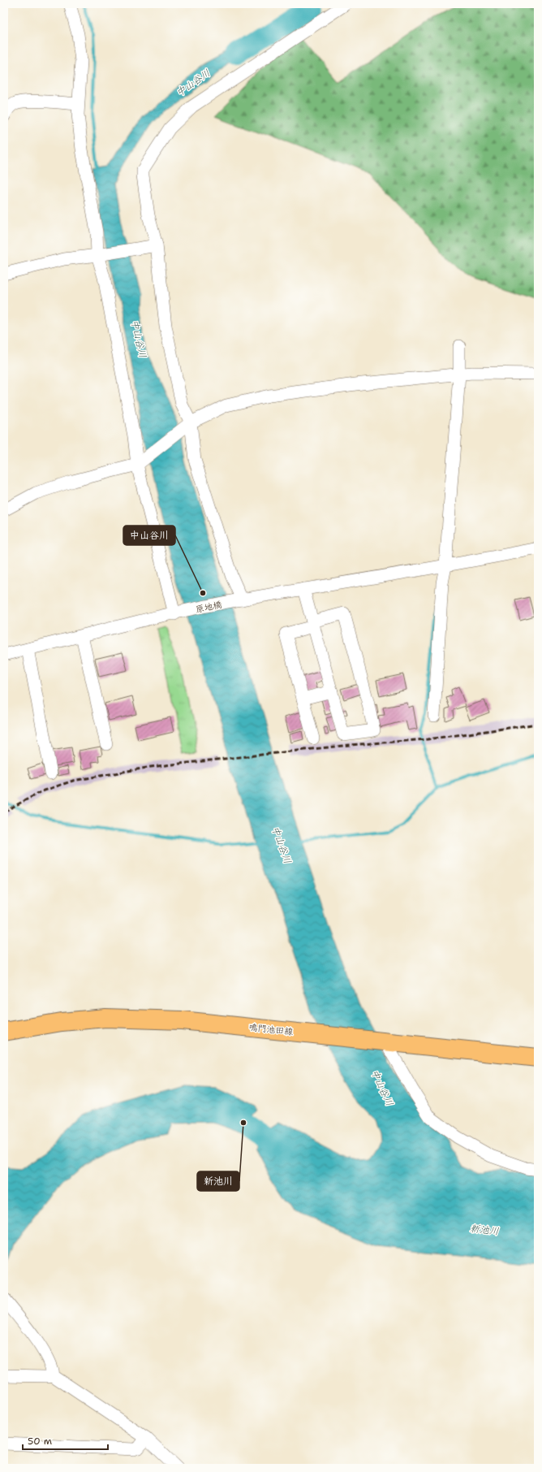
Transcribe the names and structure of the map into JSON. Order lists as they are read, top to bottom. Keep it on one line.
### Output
{"streets":{"main road":["鳴門池田線"],"street":["原地橋"]},"water":["中山谷川","新池川"],"places":["中山谷川","新池川"],"scale_bar":"50 m"}
